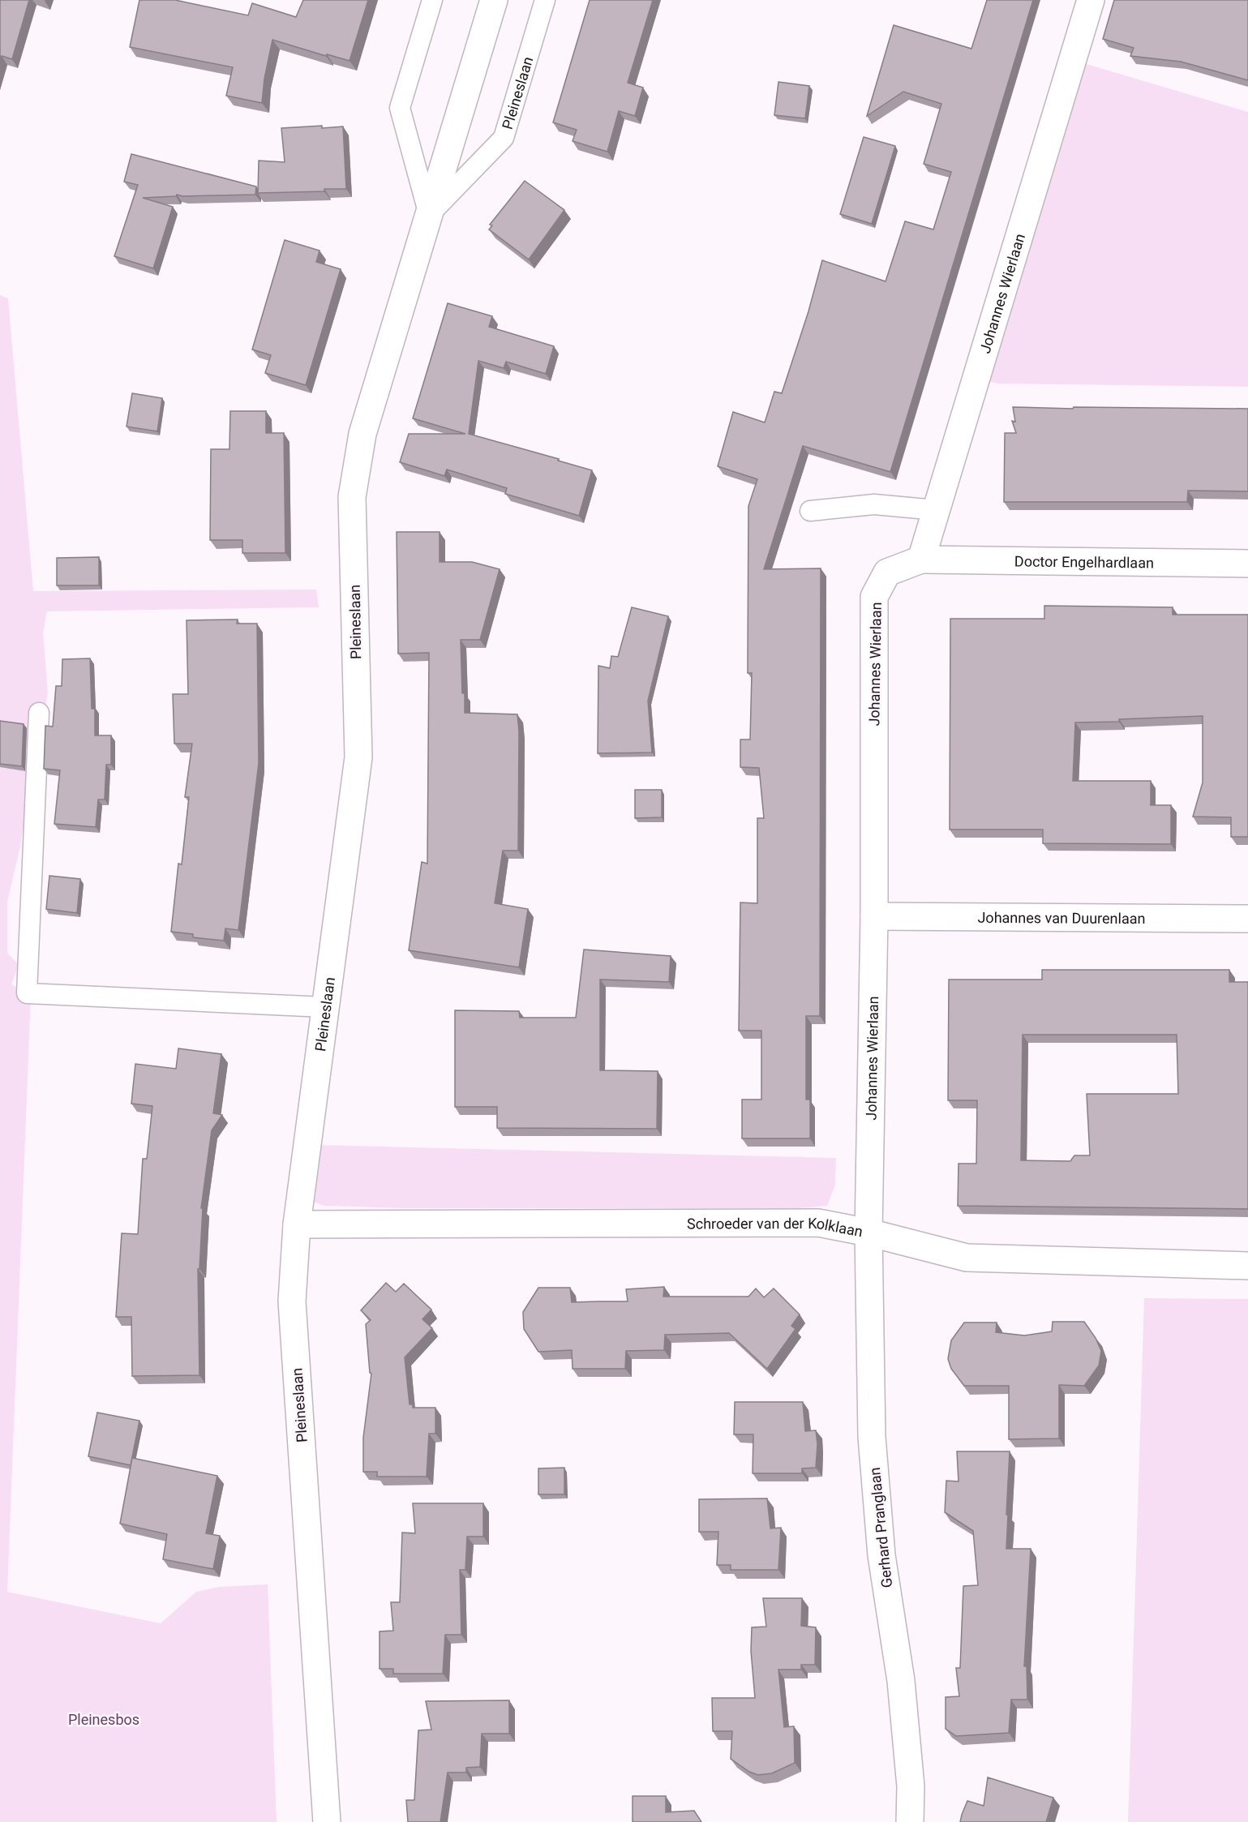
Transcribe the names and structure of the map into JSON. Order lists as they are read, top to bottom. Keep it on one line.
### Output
{"streets":{"street":["Pleineslaan","Johannes Wierlaan","Doctor Engelhardlaan","Johannes van Duurenlaan","Schroeder van der Kolklaan","Gerhard Pranglaan"]},"crossings":[["Pleineslaan","Schroeder van der Kolklaan"],["Johannes Wierlaan","Doctor Engelhardlaan"],["Johannes Wierlaan","Johannes van Duurenlaan"],["Johannes Wierlaan","Schroeder van der Kolklaan"],["Johannes Wierlaan","Gerhard Pranglaan"],["Schroeder van der Kolklaan","Gerhard Pranglaan"]],"parks":["Pleinesbos"]}
